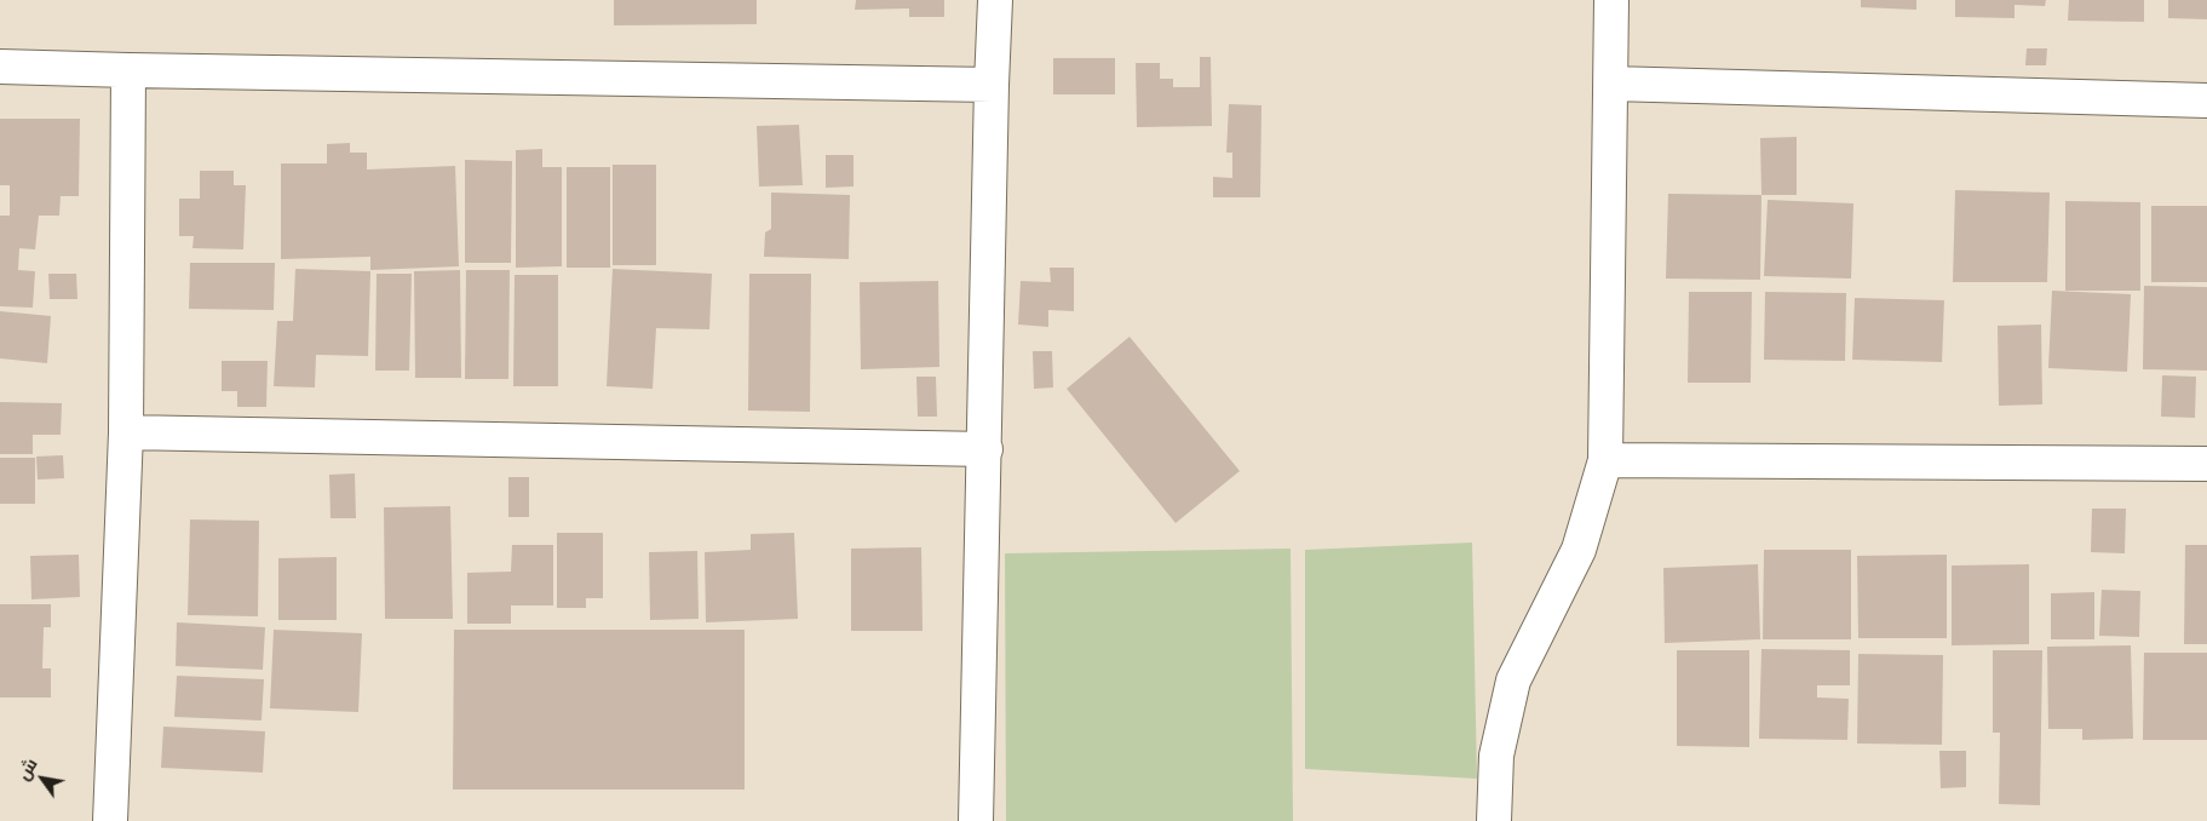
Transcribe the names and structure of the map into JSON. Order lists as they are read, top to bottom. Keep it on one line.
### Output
{"north":"top left"}
